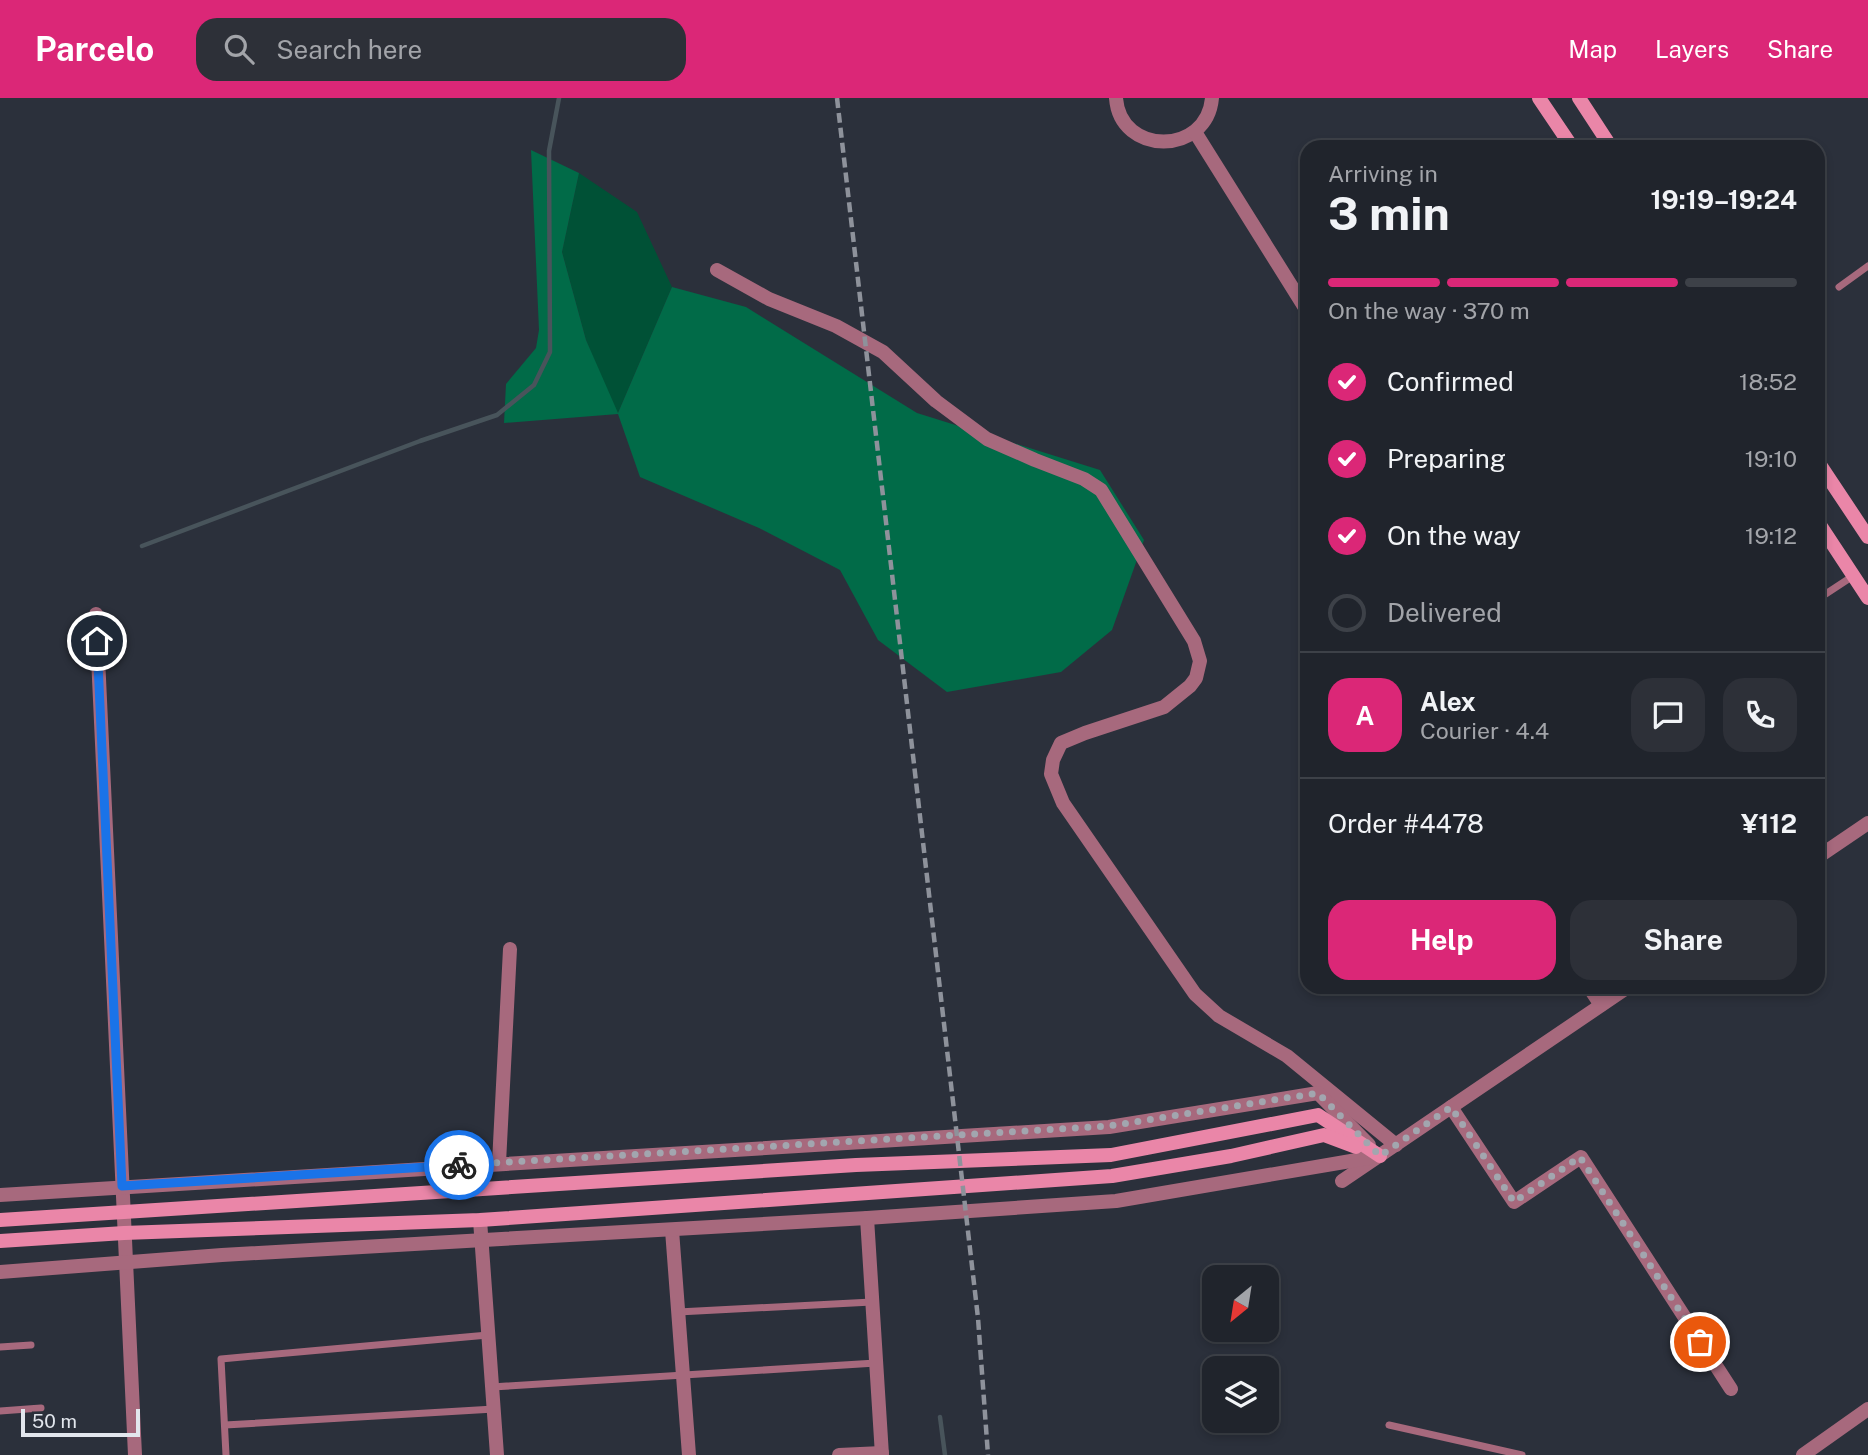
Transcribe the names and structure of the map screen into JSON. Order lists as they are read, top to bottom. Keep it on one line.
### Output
{"scale_bar":"50 m","north":"bottom left","page":{"header":"Parcelo","search":"Search here","nav":["Map","Layers","Share"],"heading":["3 min","Arriving in","19:19–19:24"],"panel":["Alex","Courier · 4.4","Order #4478","¥112"],"bar":"On the way · 370 m","list":[["Confirmed","18:52"],["Preparing","19:10"],["On the way","19:12"],"Delivered"],"round":"A","buttons":["Help","Share"],"scale":"50 m"}}
